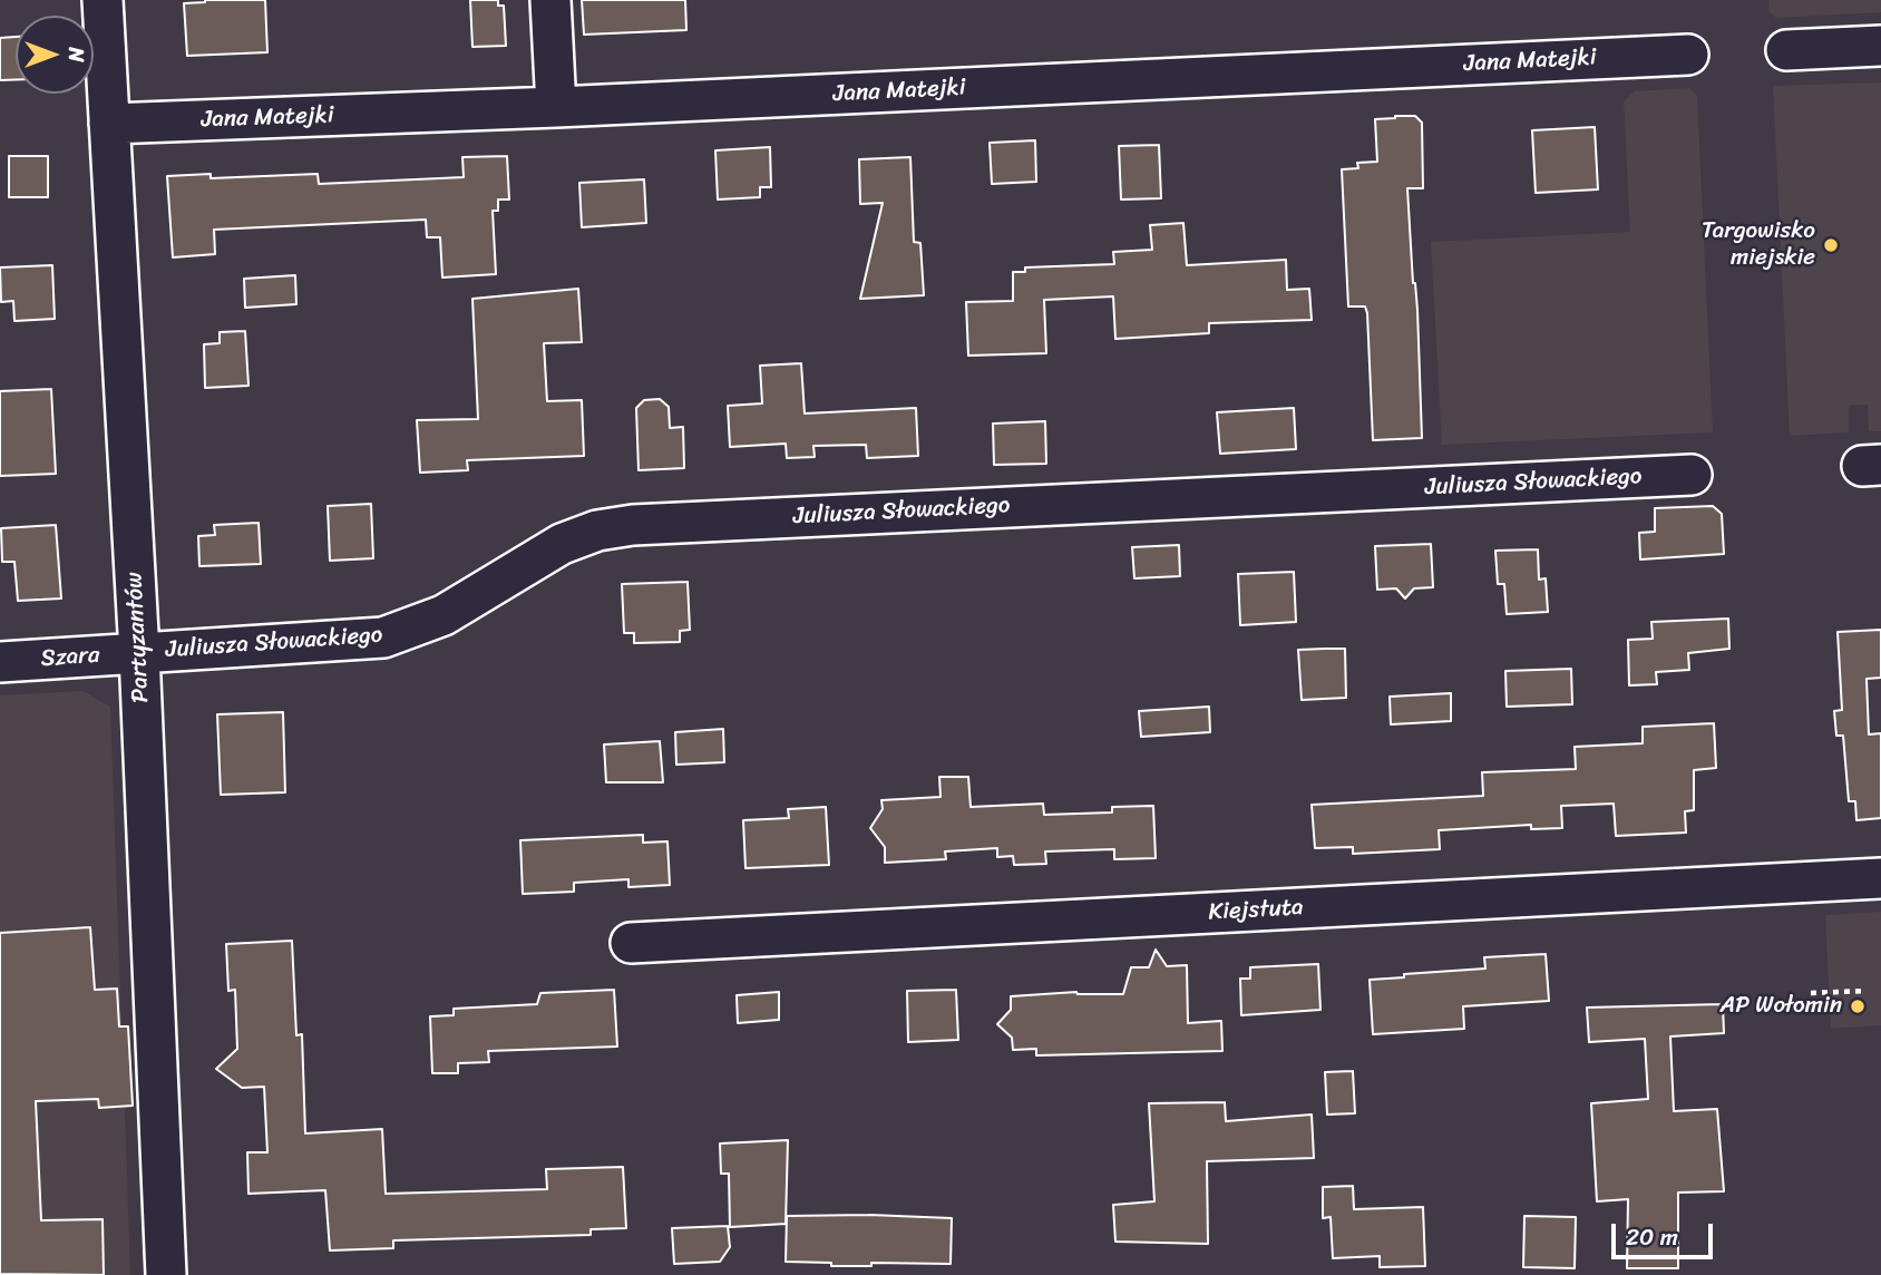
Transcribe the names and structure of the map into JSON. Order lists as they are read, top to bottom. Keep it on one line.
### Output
{"streets":{"street":["Jana Matejki","Juliusza Słowackiego","Partyzantów","Szara","Kiejstuta"]},"crossings":[["Jana Matejki","Partyzantów"],["Juliusza Słowackiego","Partyzantów"],["Juliusza Słowackiego","Szara"],["Partyzantów","Szara"]],"places":["Targowisko miejskie","AP Wołomin"],"scale_bar":"20 m","north":"right"}
